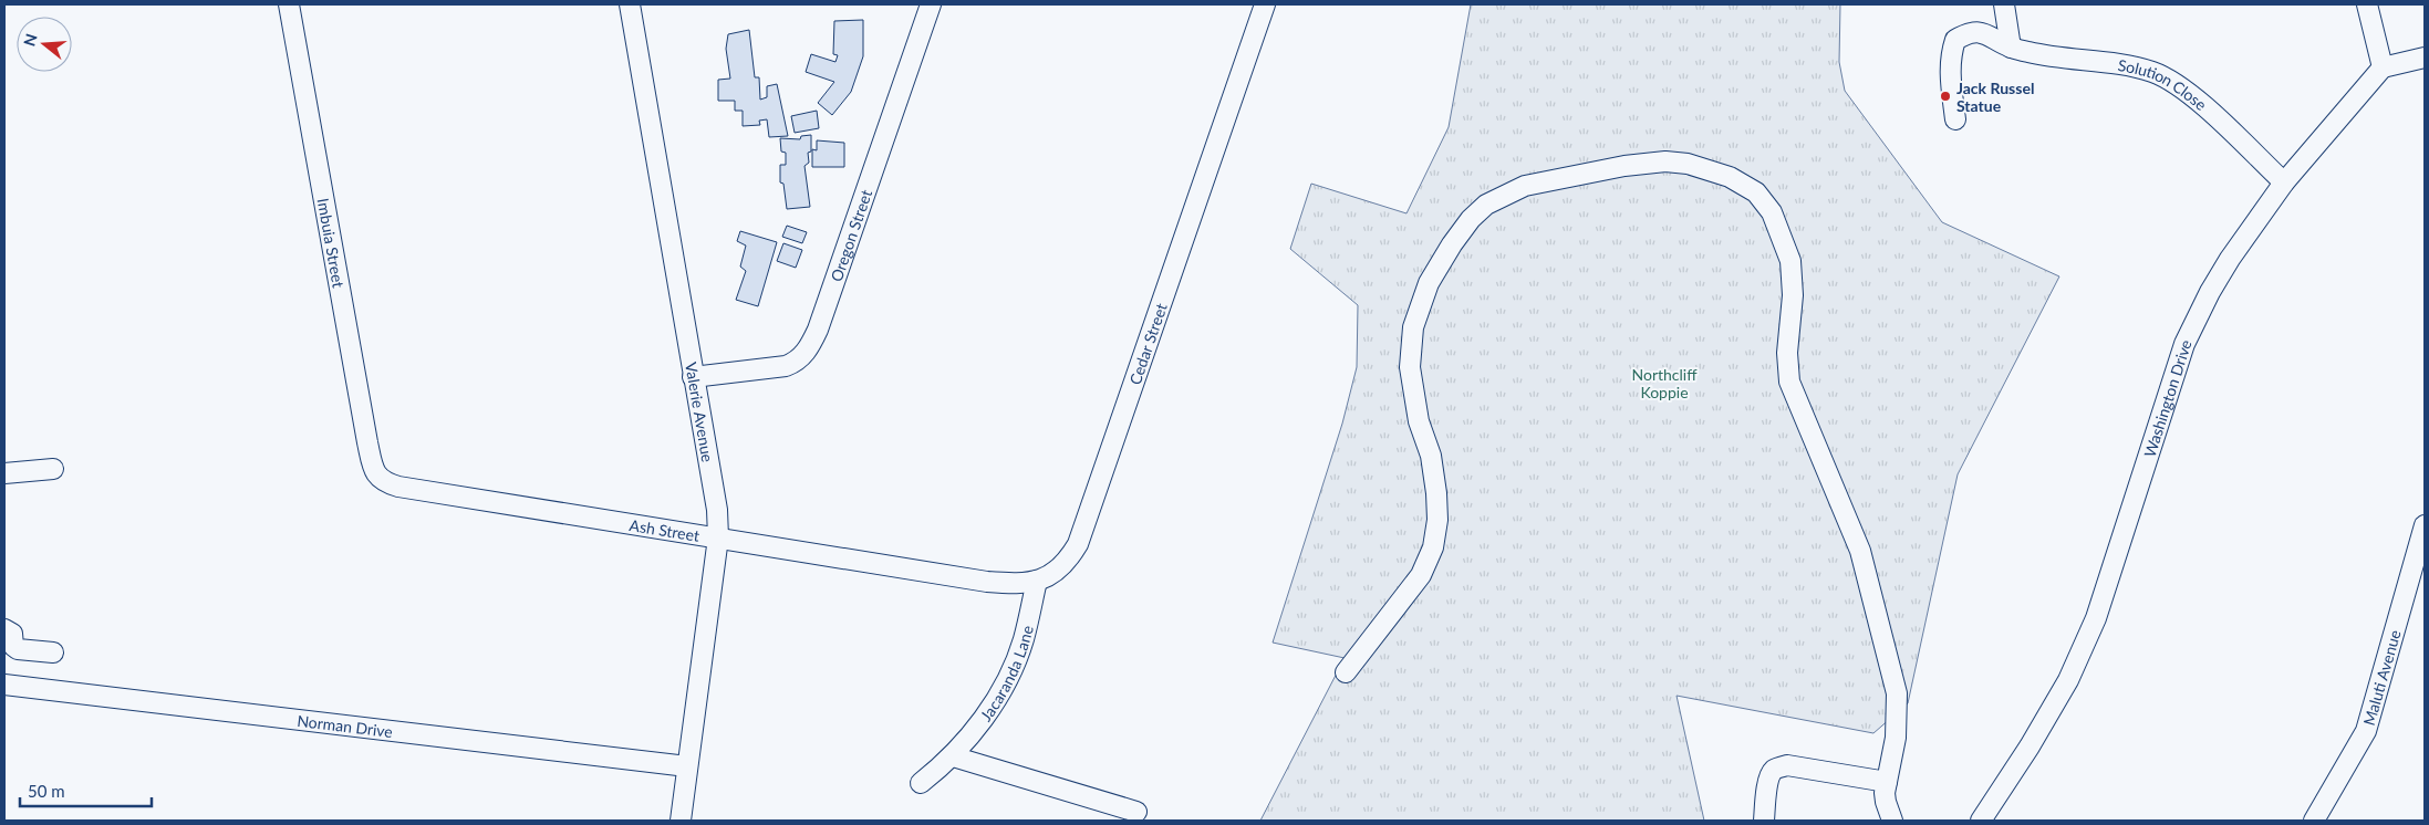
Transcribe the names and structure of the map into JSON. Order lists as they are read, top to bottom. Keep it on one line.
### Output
{"streets":{"street":["Solution Close","Oregon Street","Imbuia Street","Cedar Street","Washington Drive","Valerie Avenue","Ash Street","Jacaranda Lane","Maluti Avenue","Norman Drive"]},"crossings":[["Solution Close","Washington Drive"],["Oregon Street","Valerie Avenue"],["Imbuia Street","Ash Street"],["Cedar Street","Ash Street"],["Cedar Street","Jacaranda Lane"],["Valerie Avenue","Ash Street"],["Valerie Avenue","Norman Drive"]],"parks":["Northcliff Koppie"],"places":["Jack Russel Statue"],"scale_bar":"50 m","north":"left"}
